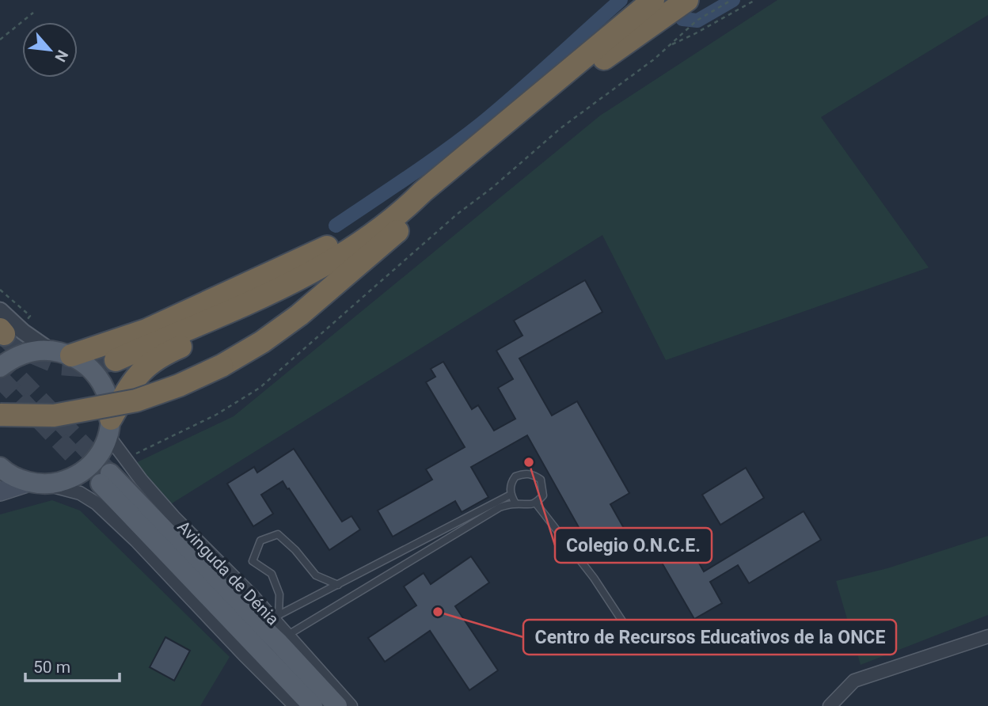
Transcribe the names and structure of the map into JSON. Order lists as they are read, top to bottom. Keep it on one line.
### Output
{"streets":{"main road":["Avinguda de Dénia"]},"places":["Colegio O.N.C.E.","Centro de Recursos Educativos de la ONCE"],"scale_bar":"50 m","north":"bottom right"}
